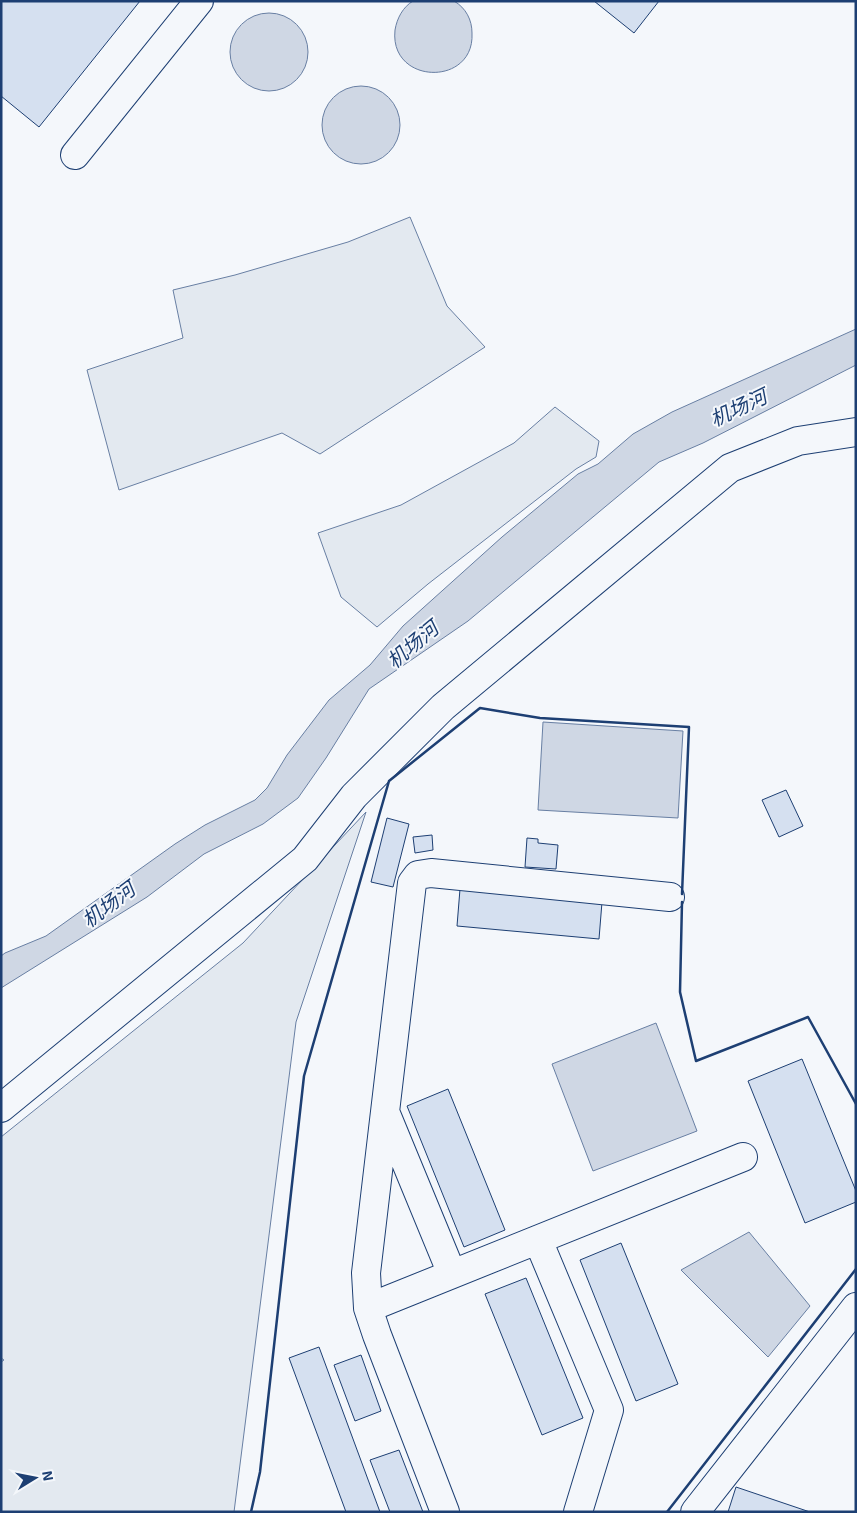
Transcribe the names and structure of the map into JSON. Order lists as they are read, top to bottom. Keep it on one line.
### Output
{"water":["机场河"],"north":"right"}
